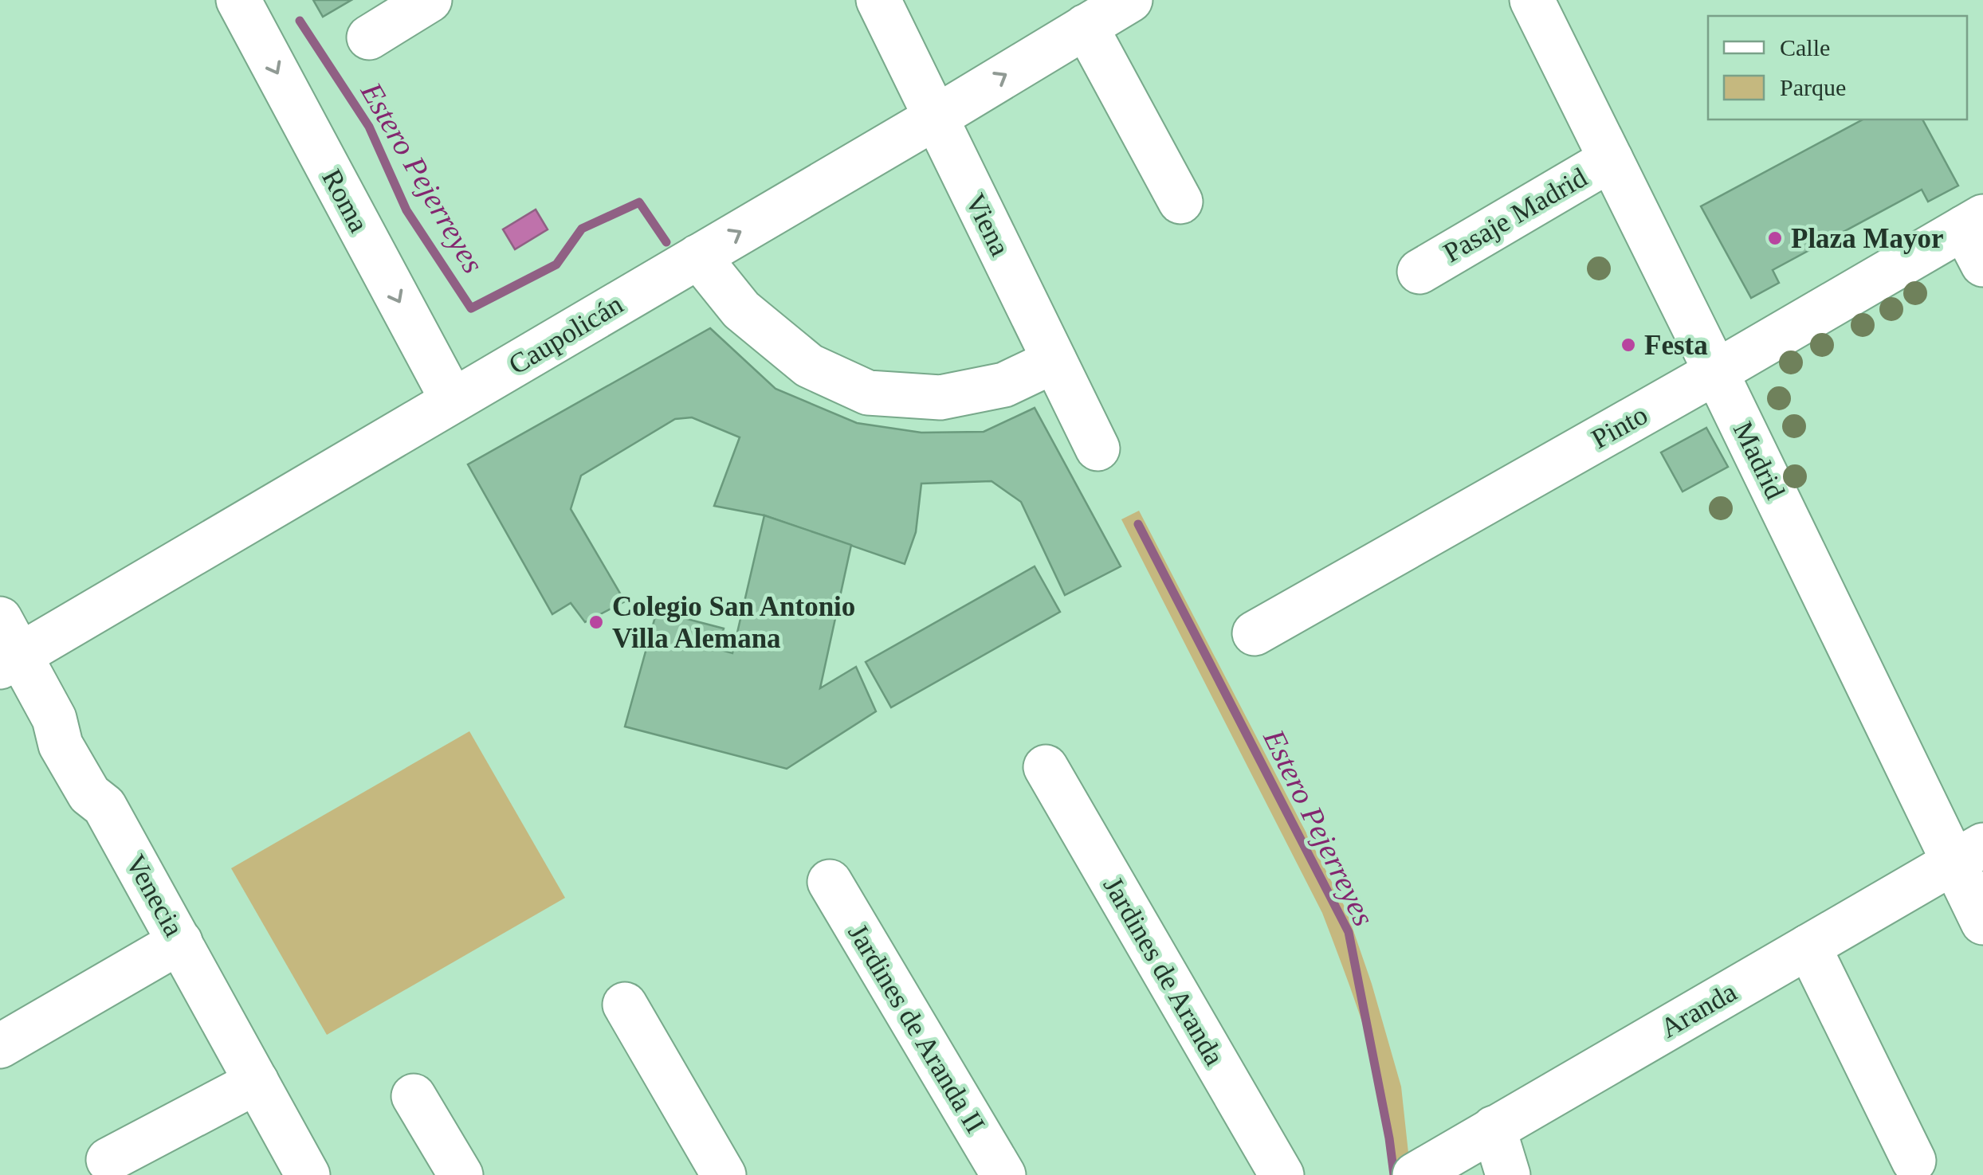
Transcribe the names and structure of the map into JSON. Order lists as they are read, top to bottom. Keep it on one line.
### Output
{"streets":{"street":["Roma","Pasaje Madrid","Viena","Caupolicán","Pinto","Madrid","Venecia","Jardines de Aranda","Aranda","Jardines de Aranda II"]},"crossings":[["Roma","Caupolicán"],["Pasaje Madrid","Madrid"],["Viena","Caupolicán"],["Caupolicán","Venecia"],["Pinto","Madrid"],["Madrid","Aranda"]],"one_way":["Roma","Caupolicán"],"water":["Estero Pejerreyes"],"places":["Plaza Mayor","Festa","Colegio San Antonio Villa Alemana"],"legend":["Calle","Parque"]}
